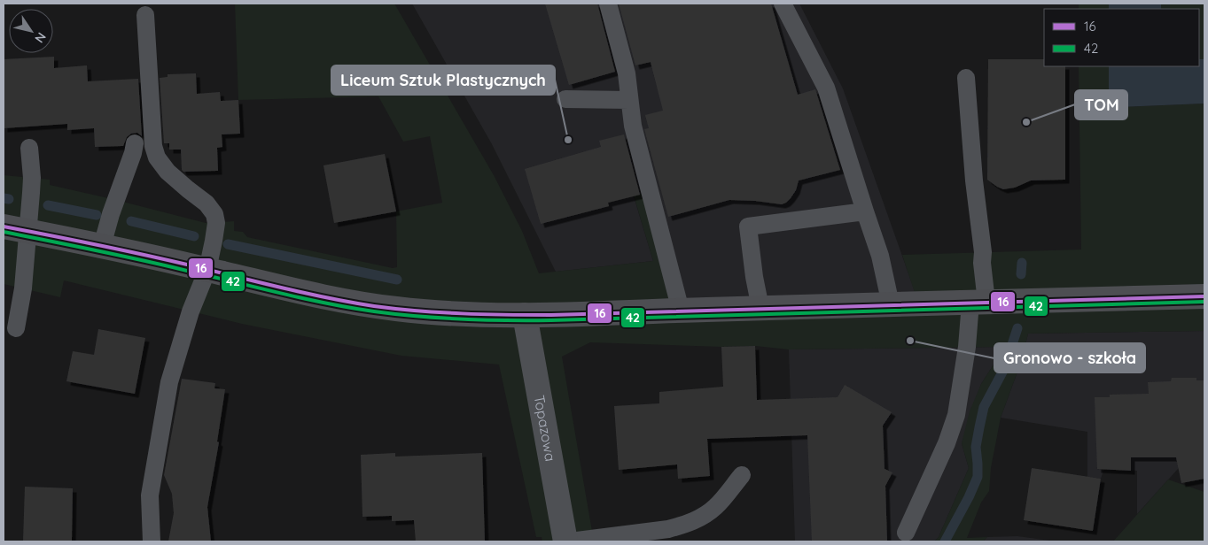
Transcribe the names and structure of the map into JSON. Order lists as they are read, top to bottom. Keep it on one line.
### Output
{"streets":{"street":["Topazowa"]},"places":["TOM","Liceum Sztuk Plastycznych","Gronowo - szkoła"],"lines":["transit line 16","transit line 42"],"legend":["16","42"],"north":"bottom right"}
